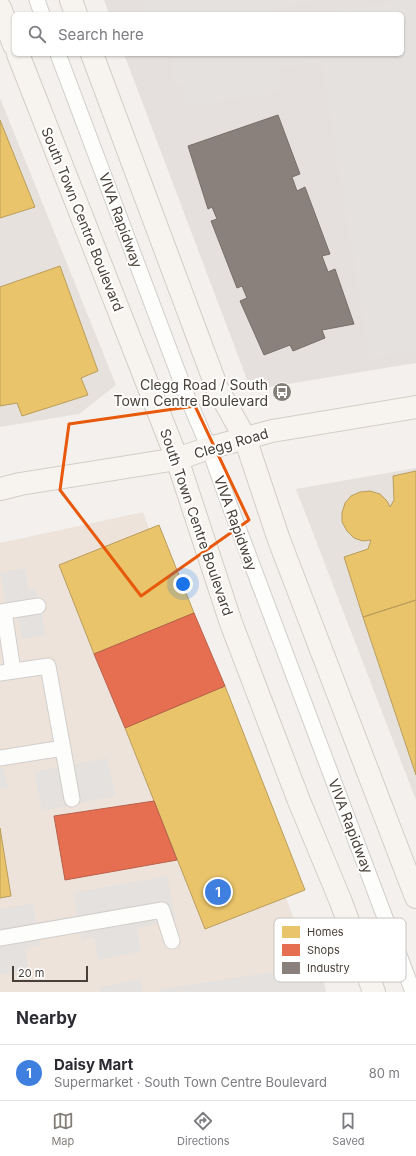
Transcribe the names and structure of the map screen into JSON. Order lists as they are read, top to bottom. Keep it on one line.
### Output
{"streets":{"main road":["South Town Centre Boulevard","Clegg Road"],"lane":["VIVA Rapidway"]},"crossings":[["South Town Centre Boulevard","Clegg Road"],["VIVA Rapidway","Clegg Road"]],"places":{"bus stop":["Clegg Road / South Town Centre Boulevard"]},"legend":["Homes","Shops","Industry"],"scale_bar":"20 m","page":{"search":"Search here","pins":"1","scale":"20 m","heading":"Nearby","list":[{"mark":"1","name":"Daisy Mart","note":"Supermarket · South Town Centre Boulevard","value":"80 m"}],"nav":["Map","Directions","Saved"]}}
